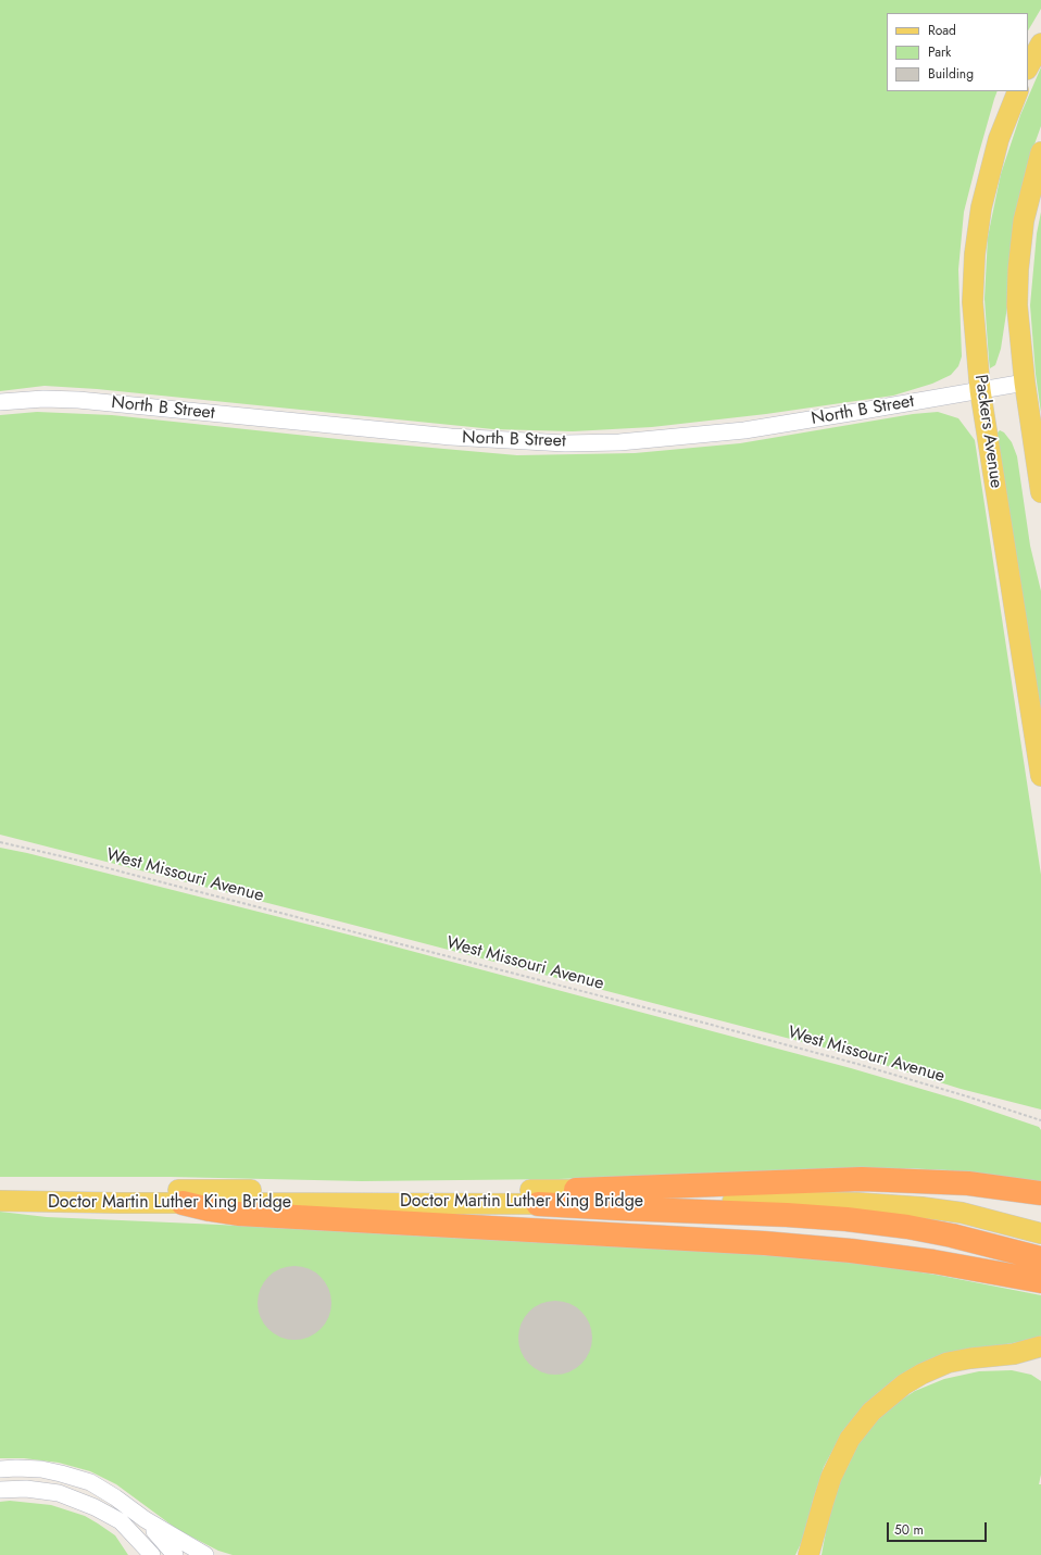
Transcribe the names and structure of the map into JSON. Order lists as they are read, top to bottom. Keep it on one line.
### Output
{"streets":{"main road":["Packers Avenue","Doctor Martin Luther King Bridge"],"street":["North B Street"],"path":["West Missouri Avenue"]},"crossings":[["North B Street","Packers Avenue"]],"legend":["Road","Park","Building"],"scale_bar":"50 m"}
